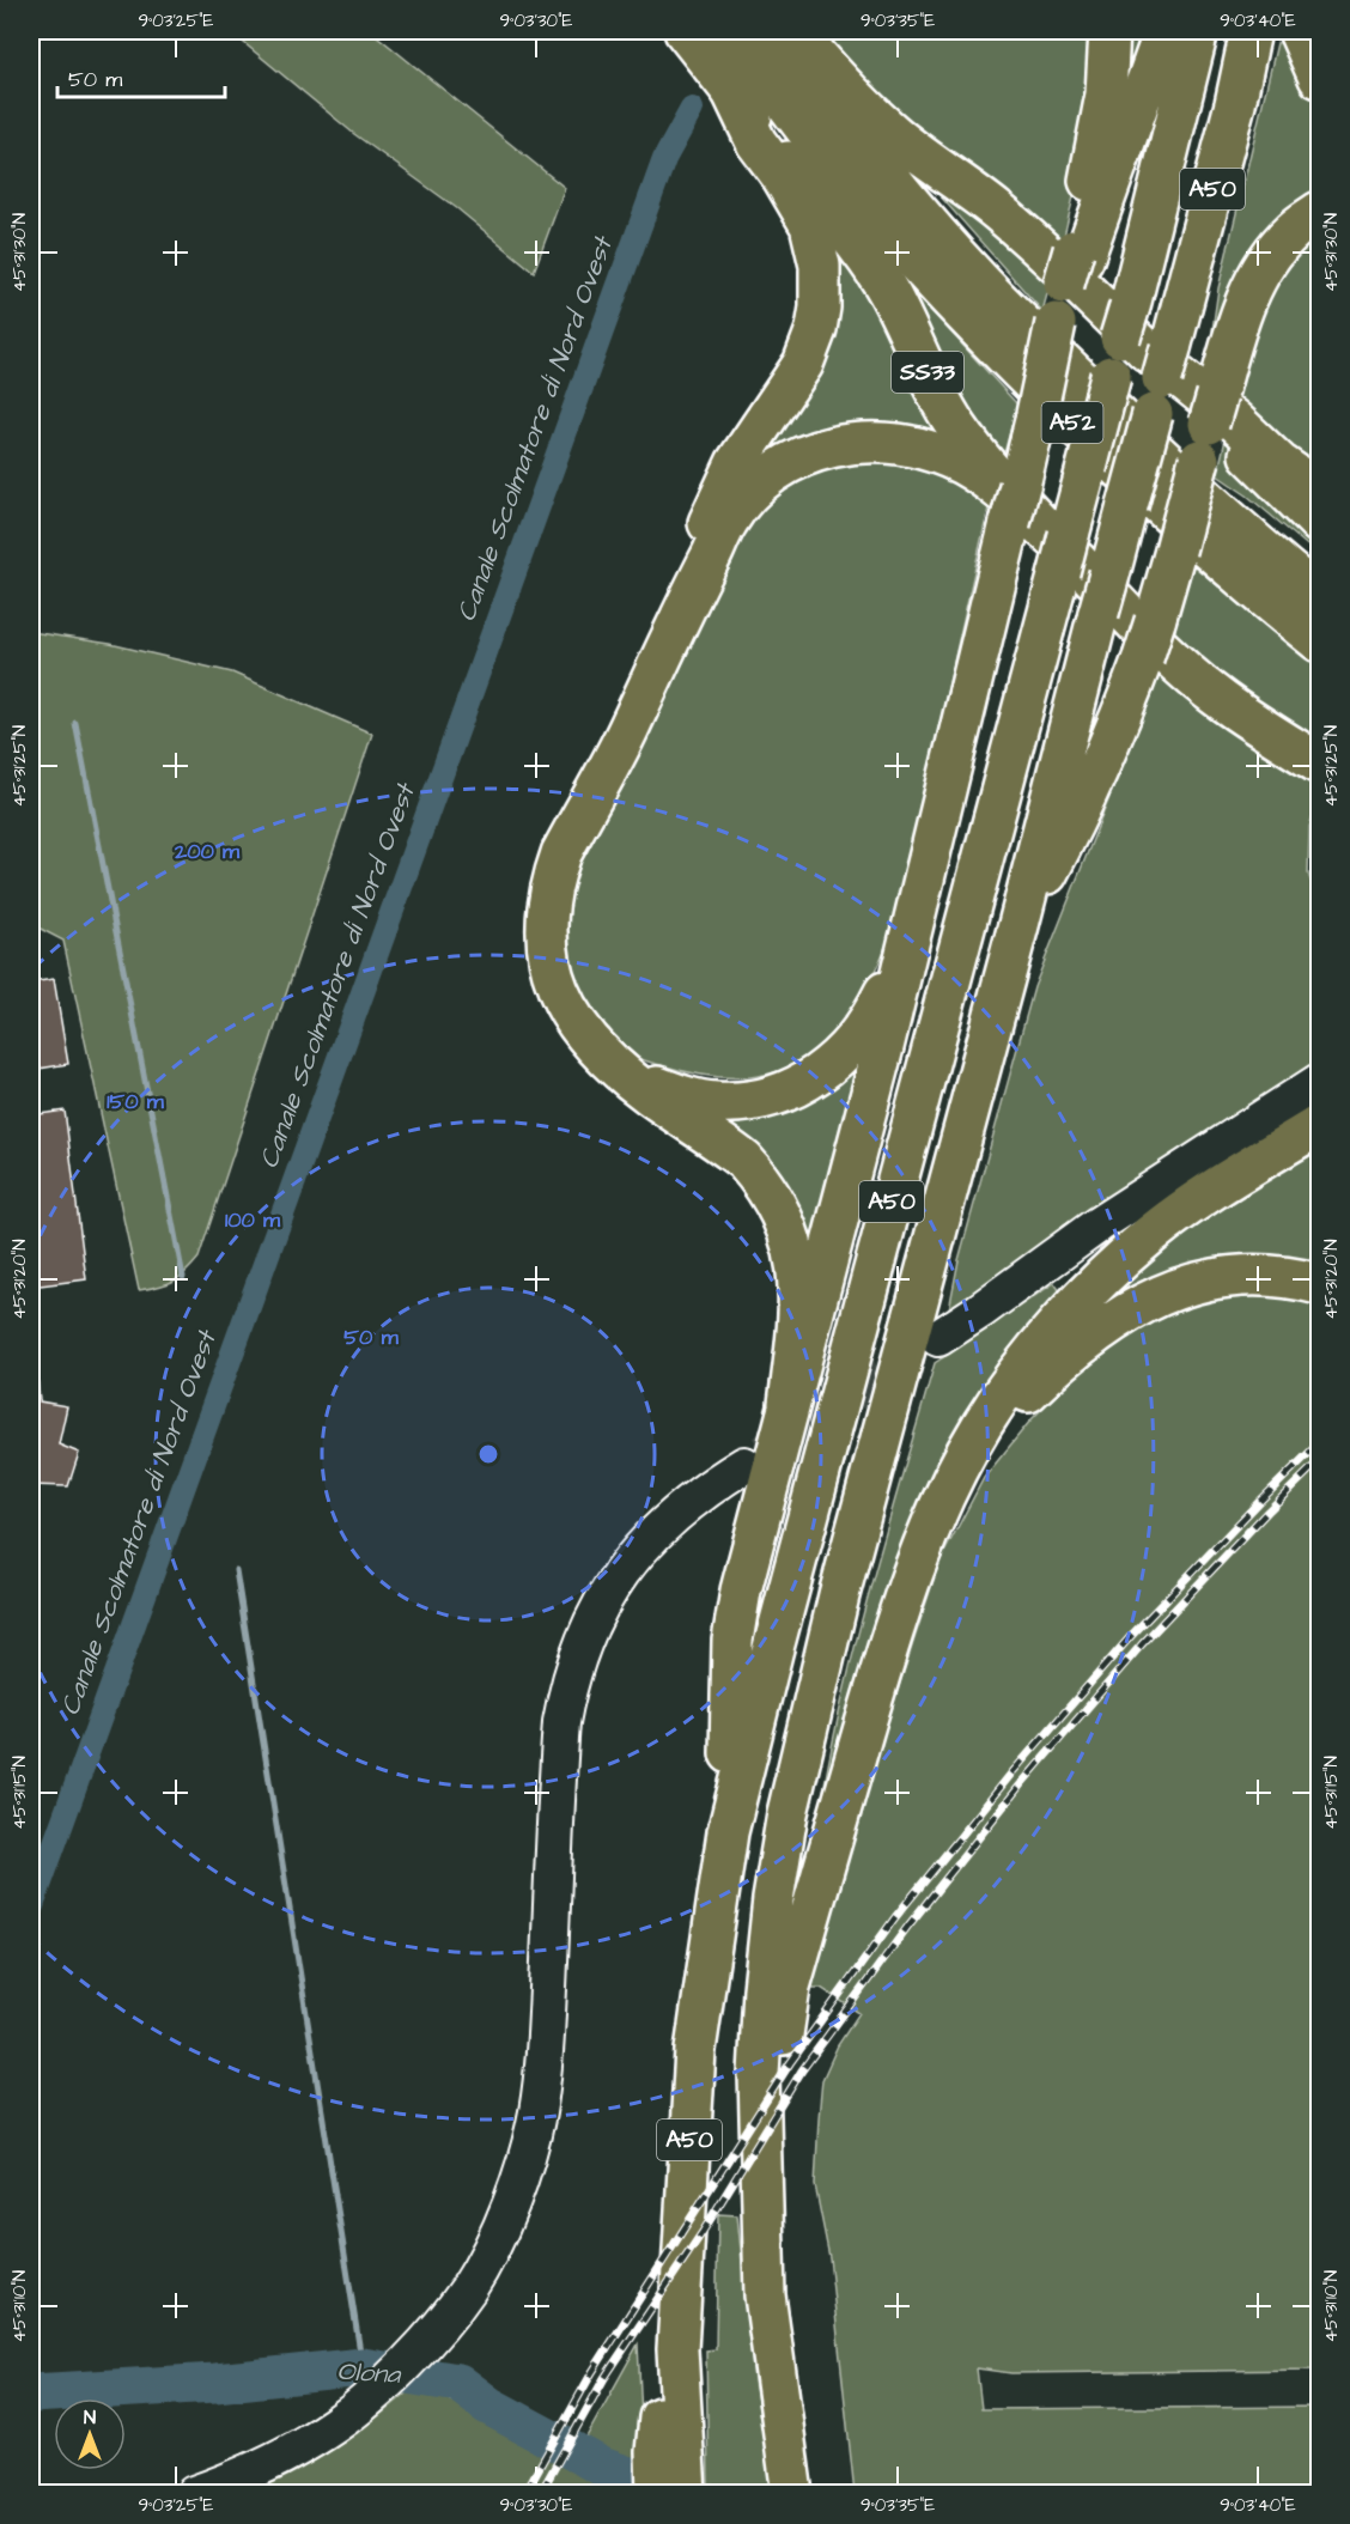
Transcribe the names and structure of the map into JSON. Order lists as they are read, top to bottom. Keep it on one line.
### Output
{"streets":{"highway":["A50","SS33","A52"]},"crossings":[["A50","SS33"]],"water":["Canale Scolmatore di Nord Ovest","Olona"],"scale_bar":"50 m","north":"top","coordinates":["9°03'25\"E","9°03'30\"E","9°03'35\"E","9°03'40\"E","45°31'30\"N","45°31'25\"N","45°31'20\"N","45°31'15\"N","45°31'10\"N"],"rings":["200 m","150 m","100 m","50 m"]}
